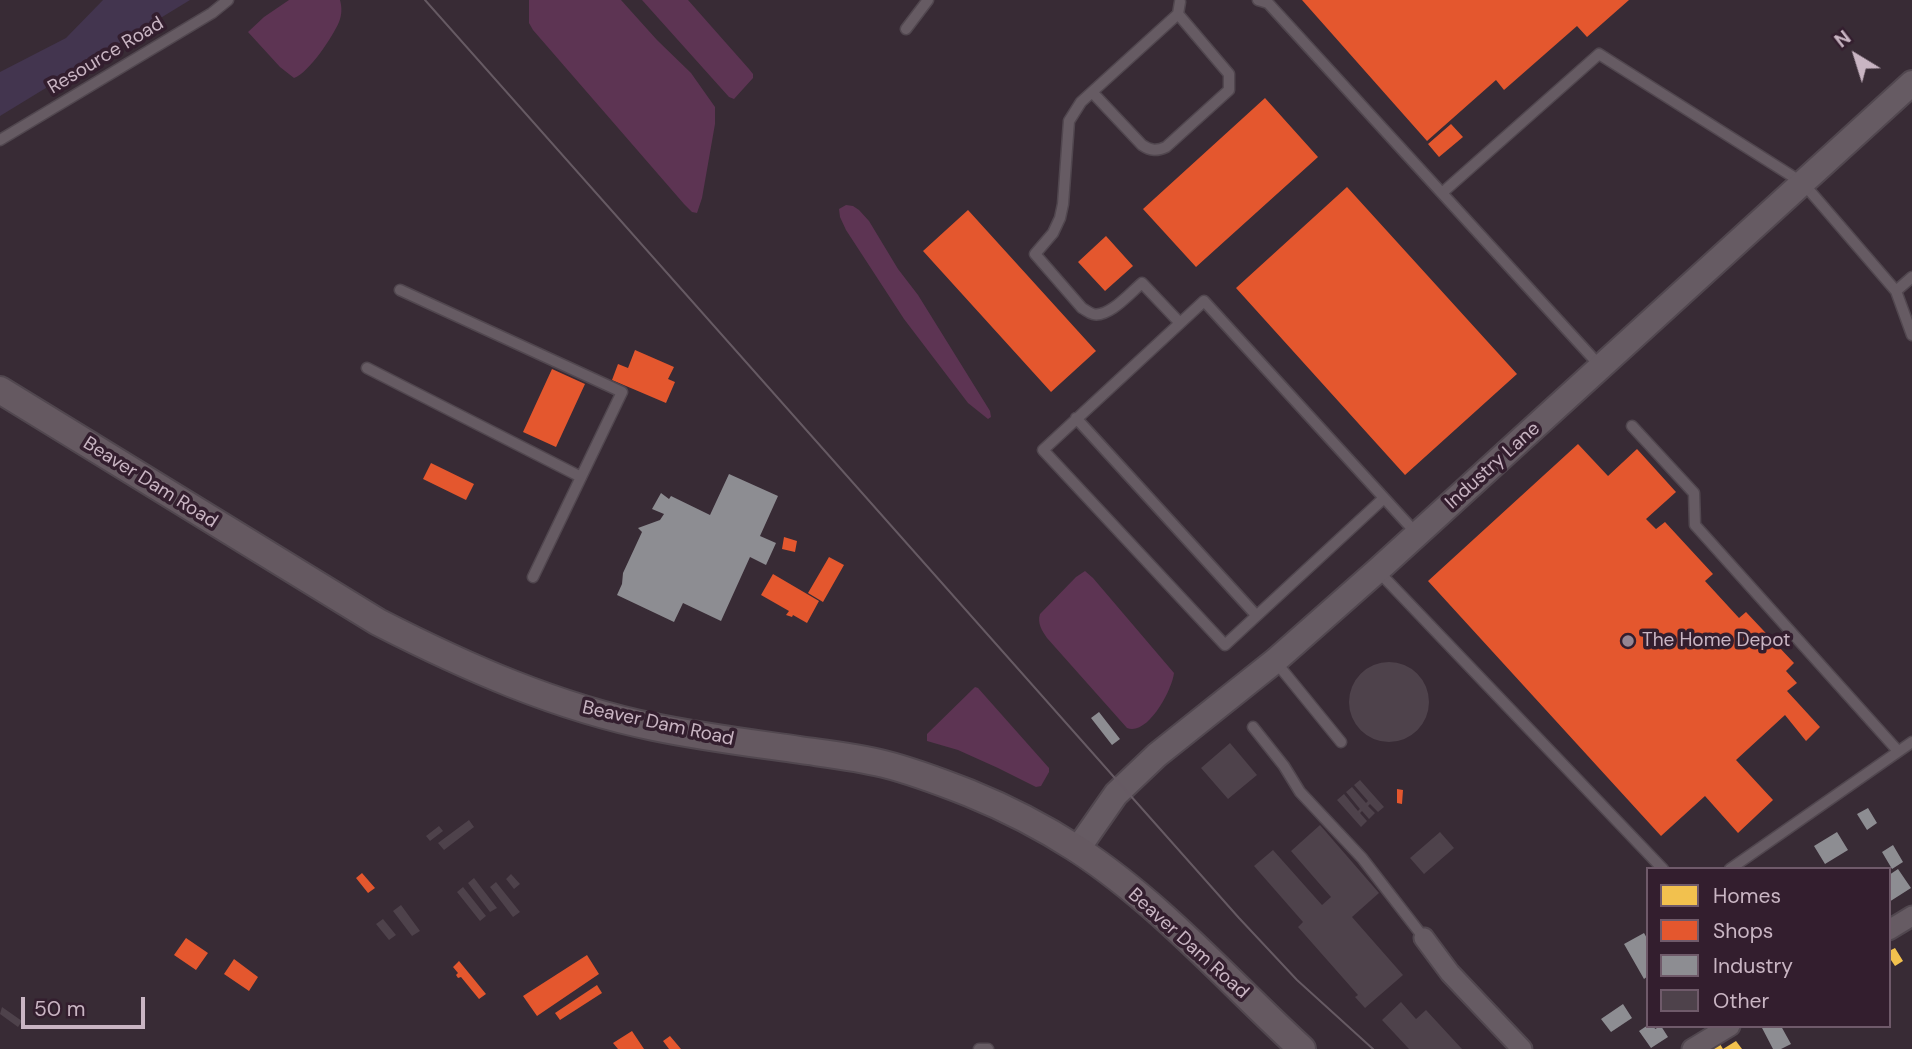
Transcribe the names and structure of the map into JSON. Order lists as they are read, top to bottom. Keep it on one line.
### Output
{"streets":{"main road":["Beaver Dam Road"],"street":["Industry Lane"],"lane":["Resource Road"]},"crossings":[["Industry Lane","Beaver Dam Road"]],"places":["The Home Depot"],"legend":["Homes","Shops","Industry","Other"],"scale_bar":"50 m","north":"top left"}
